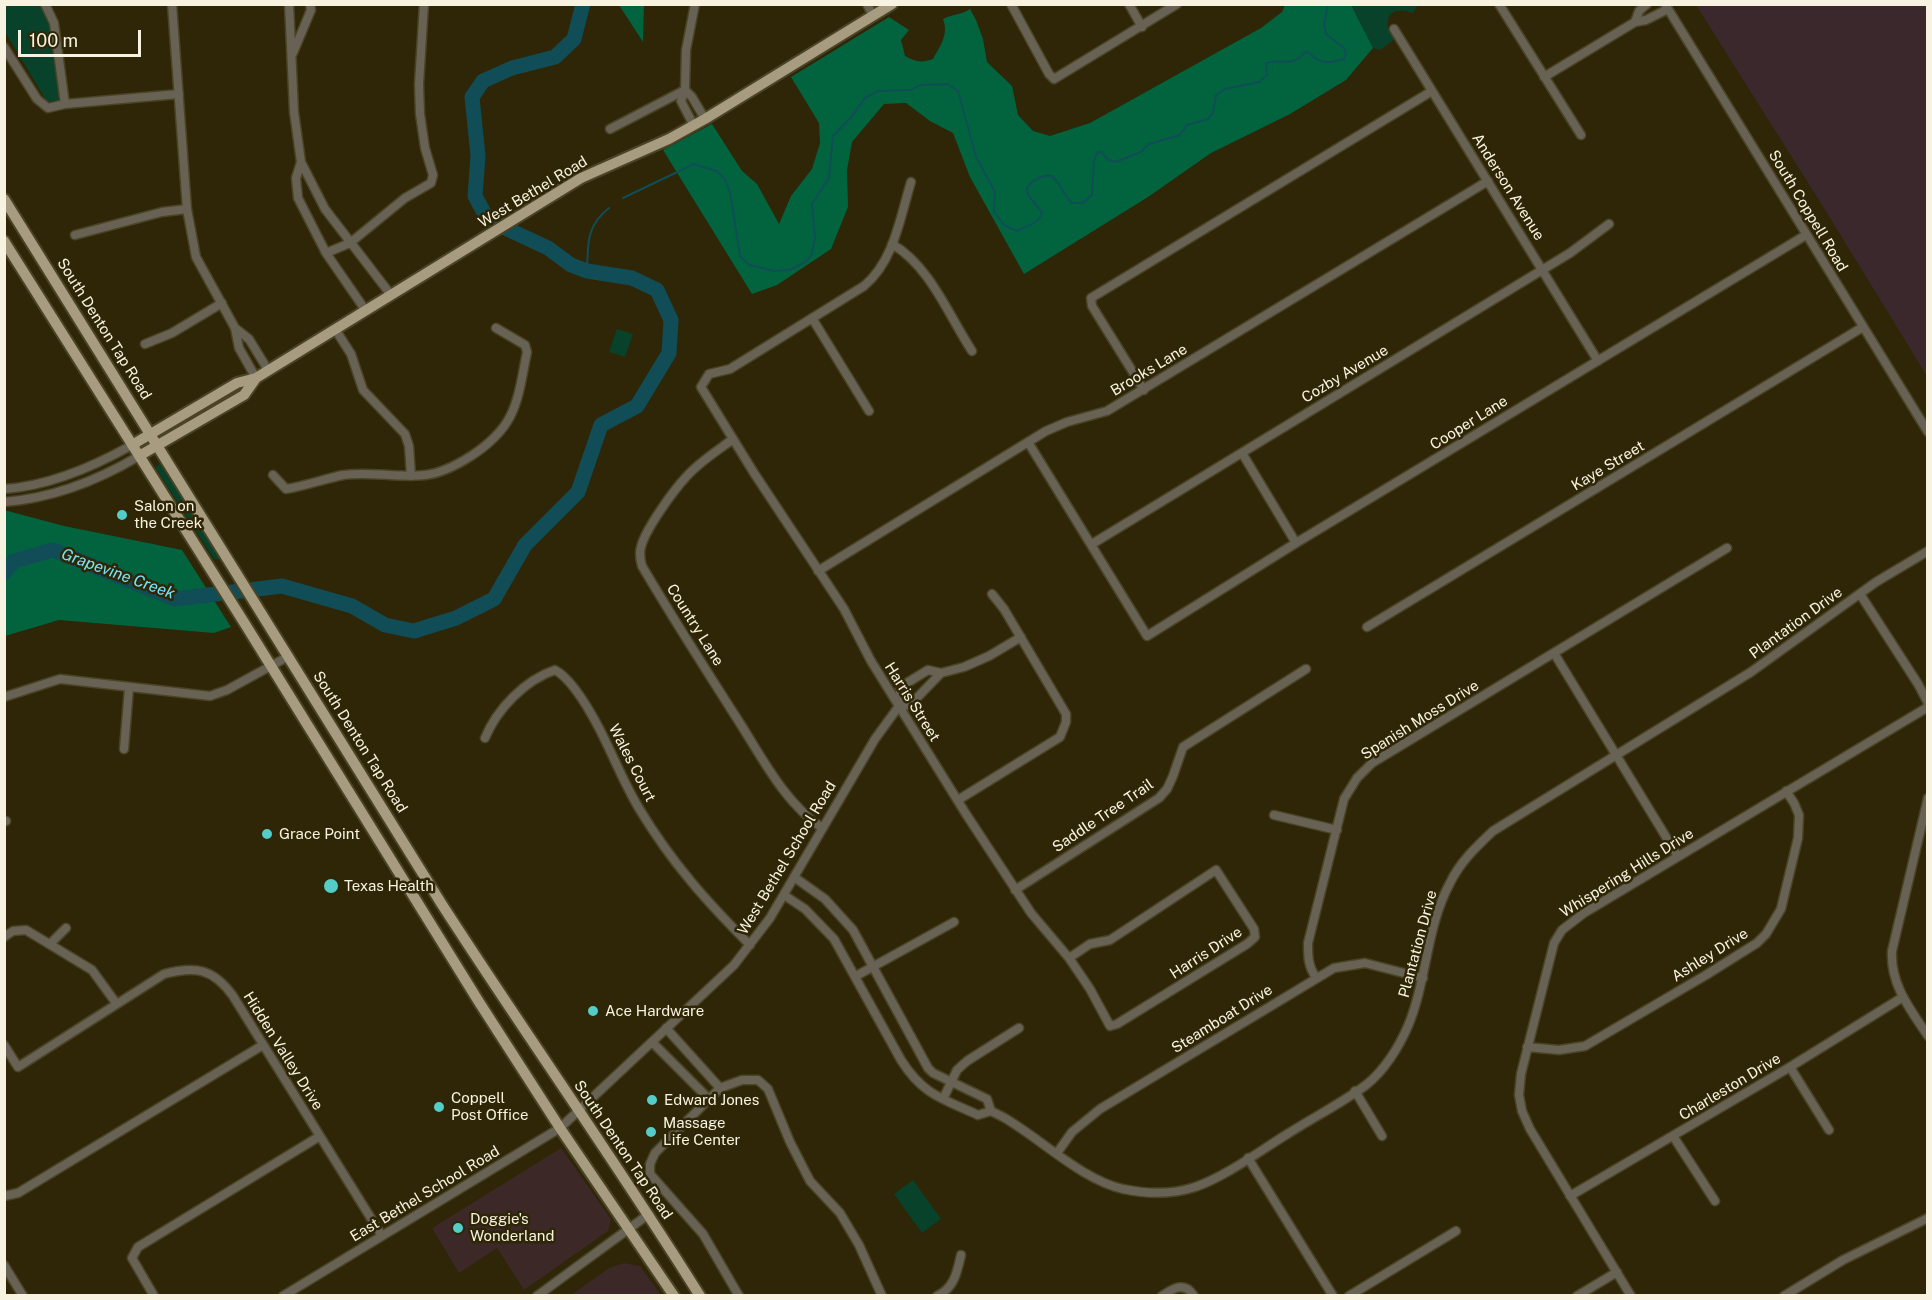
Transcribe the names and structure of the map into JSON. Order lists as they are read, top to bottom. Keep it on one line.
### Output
{"streets":{"main road":["West Bethel Road","South Denton Tap Road"],"street":["Anderson Avenue","South Coppell Road","Brooks Lane","Cozby Avenue","Cooper Lane","Kaye Street","Plantation Drive","Country Lane","Harris Street","Spanish Moss Drive","Wales Court","Saddle Tree Trail","West Bethel School Road","Whispering Hills Drive","Harris Drive","Ashley Drive","Steamboat Drive","Hidden Valley Drive","Charleston Drive","East Bethel School Road"]},"crossings":[["Anderson Avenue","Brooks Lane"],["Anderson Avenue","Cozby Avenue"],["Anderson Avenue","Cooper Lane"],["West Bethel Road","South Denton Tap Road"],["South Coppell Road","Cooper Lane"],["South Coppell Road","Kaye Street"],["South Denton Tap Road","West Bethel School Road"],["South Denton Tap Road","East Bethel School Road"],["Brooks Lane","Harris Street"],["Cozby Avenue","Cooper Lane"],["Plantation Drive","West Bethel School Road"],["Plantation Drive","Steamboat Drive"],["Country Lane","Harris Street"],["Country Lane","West Bethel School Road"],["Harris Street","Saddle Tree Trail"],["Harris Street","West Bethel School Road"],["Harris Street","Harris Drive"],["Spanish Moss Drive","Steamboat Drive"],["Wales Court","West Bethel School Road"],["West Bethel School Road","East Bethel School Road"],["Whispering Hills Drive","Ashley Drive"],["Whispering Hills Drive","Charleston Drive"],["Hidden Valley Drive","East Bethel School Road"]],"water":["Grapevine Creek"],"places":["Salon on the Creek","Grace Point","Texas Health","Ace Hardware","Edward Jones","Coppell Post Office","Massage Life Center","Doggie's Wonderland"],"scale_bar":"100 m"}
